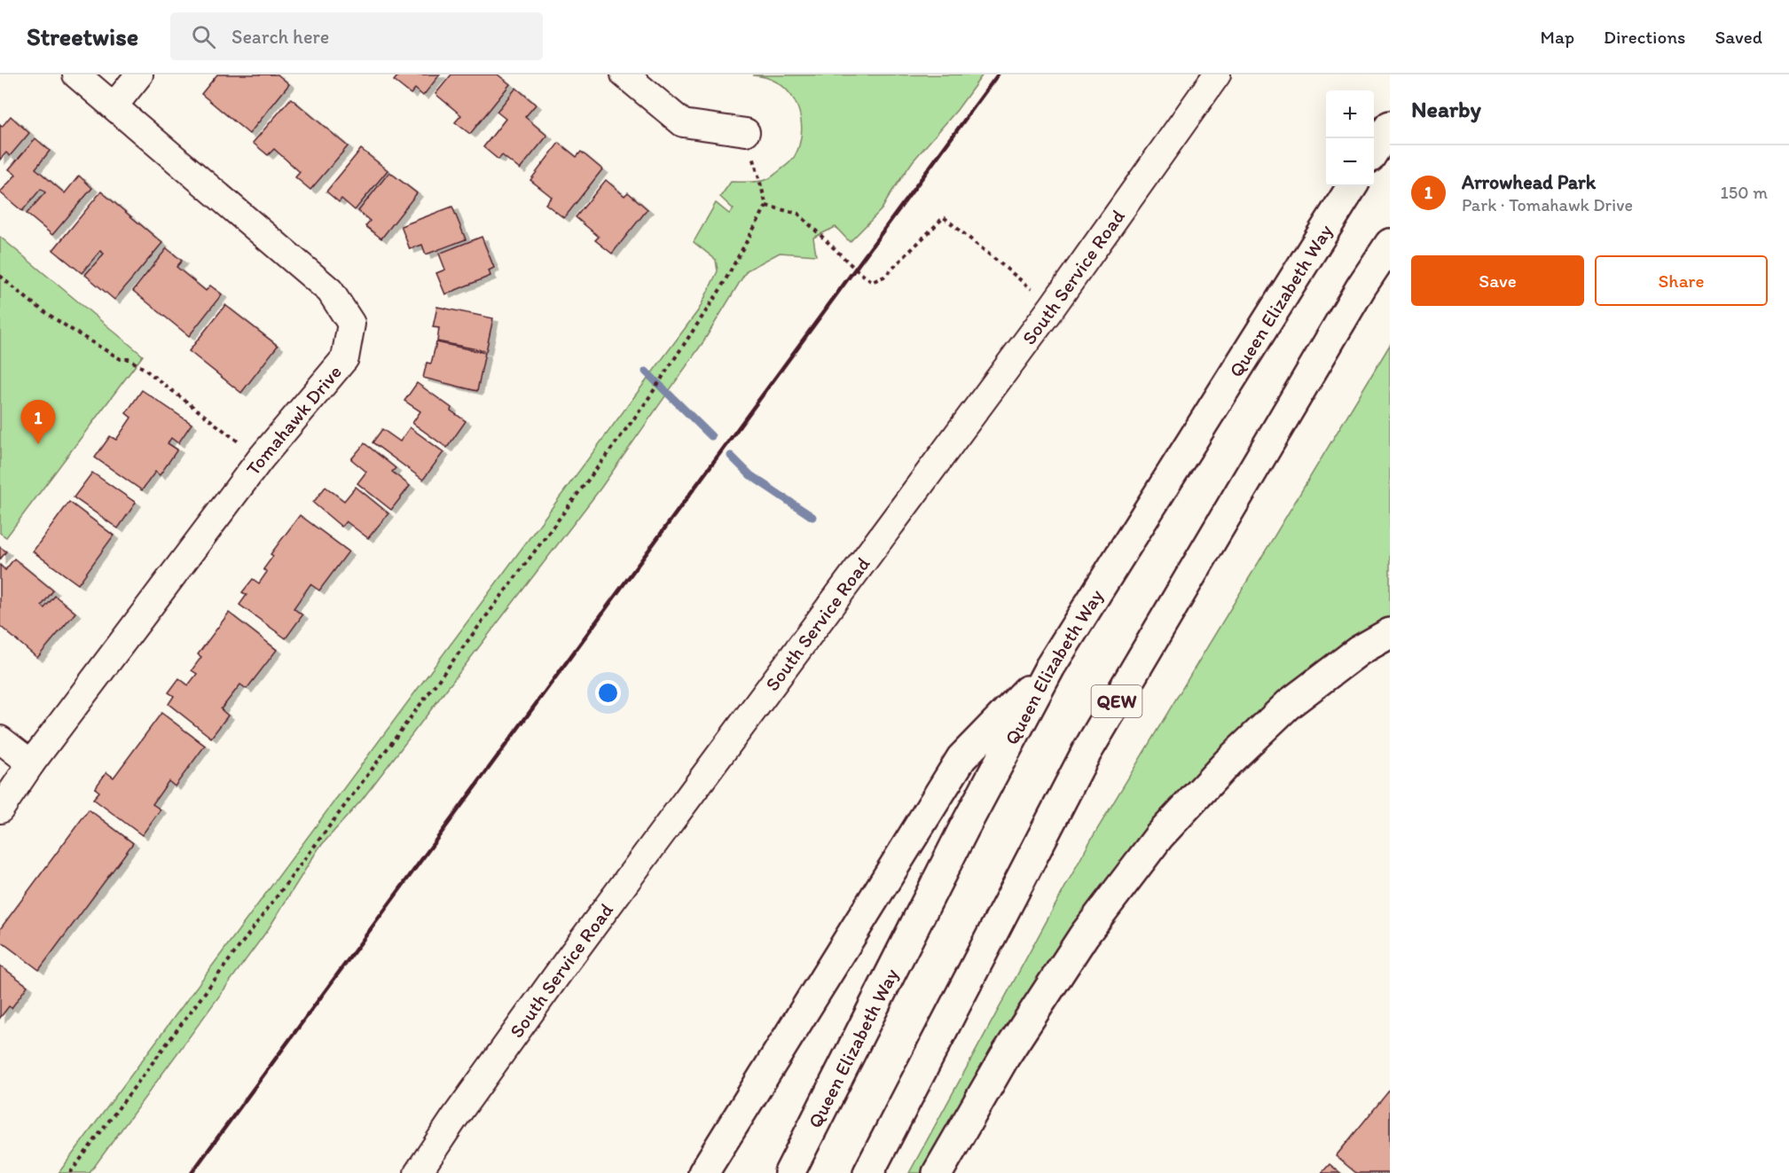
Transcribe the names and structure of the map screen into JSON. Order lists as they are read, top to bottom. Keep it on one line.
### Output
{"streets":{"highway":["Queen Elizabeth Way","QEW"],"street":["South Service Road","Tomahawk Drive"]},"page":{"header":"Streetwise","search":"Search here","nav":["Map","Directions","Saved"],"heading":"Nearby","map_buttons":["+","−"],"list":[{"mark":"1","name":"Arrowhead Park","note":"Park · Tomahawk Drive","value":"150 m"}],"buttons":["Save","Share"],"pins":"1"}}
